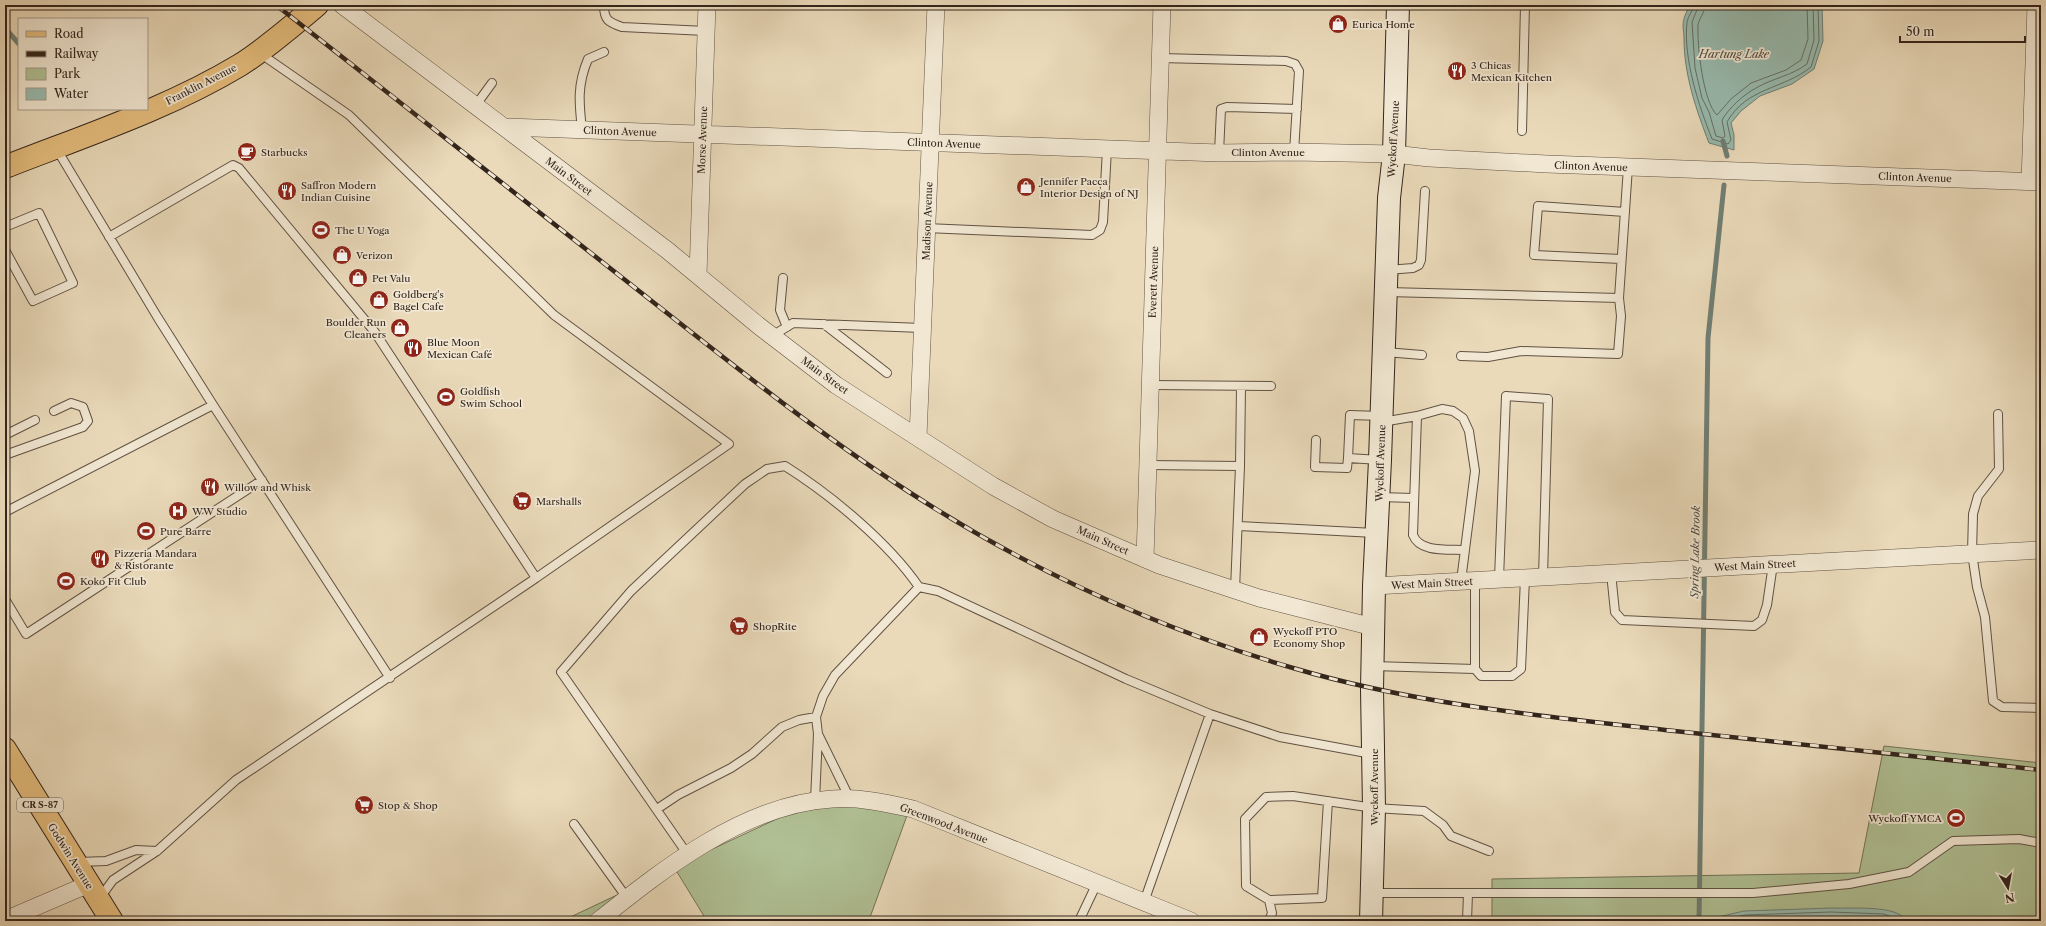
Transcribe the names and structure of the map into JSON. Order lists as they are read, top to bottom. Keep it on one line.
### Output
{"streets":{"main road":["Franklin Avenue","Wyckoff Avenue","CR S-87","Godwin Avenue"],"street":["Clinton Avenue","Morse Avenue","Main Street","Madison Avenue","Everett Avenue","West Main Street","Greenwood Avenue"]},"crossings":[["Clinton Avenue","Wyckoff Avenue"],["Clinton Avenue","Morse Avenue"],["Clinton Avenue","Main Street"],["Clinton Avenue","Madison Avenue"],["Clinton Avenue","Everett Avenue"],["Wyckoff Avenue","Main Street"],["Wyckoff Avenue","West Main Street"],["Morse Avenue","Main Street"],["Main Street","Madison Avenue"],["Main Street","Everett Avenue"]],"water":["Hartung Lake","Spring Lake Brook"],"places":{"shop":["Eurica Home","Jennifer Pacca Interior Design of NJ","Verizon","Pet Valu","Goldberg's Bagel Cafe","Boulder Run Cleaners","Wyckoff PTO Economy Shop"],"restaurant":["3 Chicas Mexican Kitchen","Saffron Modern Indian Cuisine","Blue Moon Mexican Café","Willow and Whisk","Pizzeria Mandara & Ristorante"],"cafe":["Starbucks"],"sports":["The U Yoga","Goldfish Swim School","Pure Barre","Koko Fit Club","Wyckoff YMCA"],"supermarket":["Marshalls","ShopRite","Stop & Shop"],"hospital":["WW Studio"]},"legend":["Road","Railway","Park","Water"],"scale_bar":"50 m","north":"bottom"}
